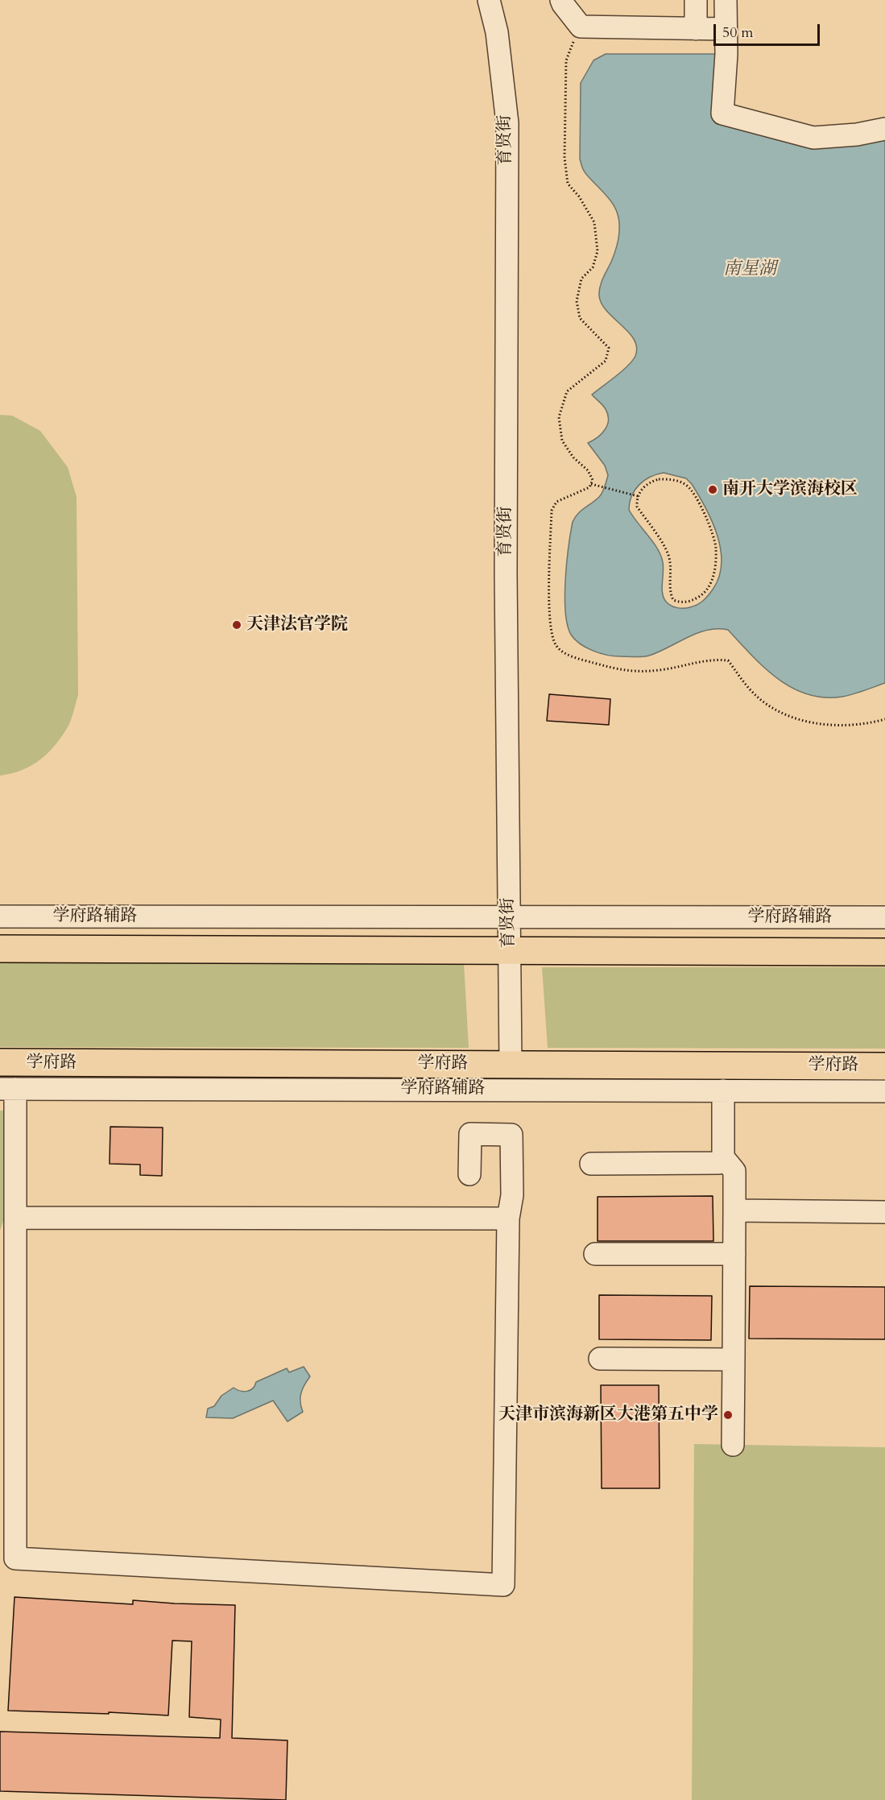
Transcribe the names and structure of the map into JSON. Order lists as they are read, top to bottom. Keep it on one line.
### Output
{"streets":{"highway":["学府路"],"street":["育贤街","学府路辅路"]},"crossings":[["育贤街","学府路辅路"],["育贤街","学府路"]],"water":["南星湖"],"places":["南开大学滨海校区","天津法官学院","天津市滨海新区大港第五中学"],"scale_bar":"50 m"}
